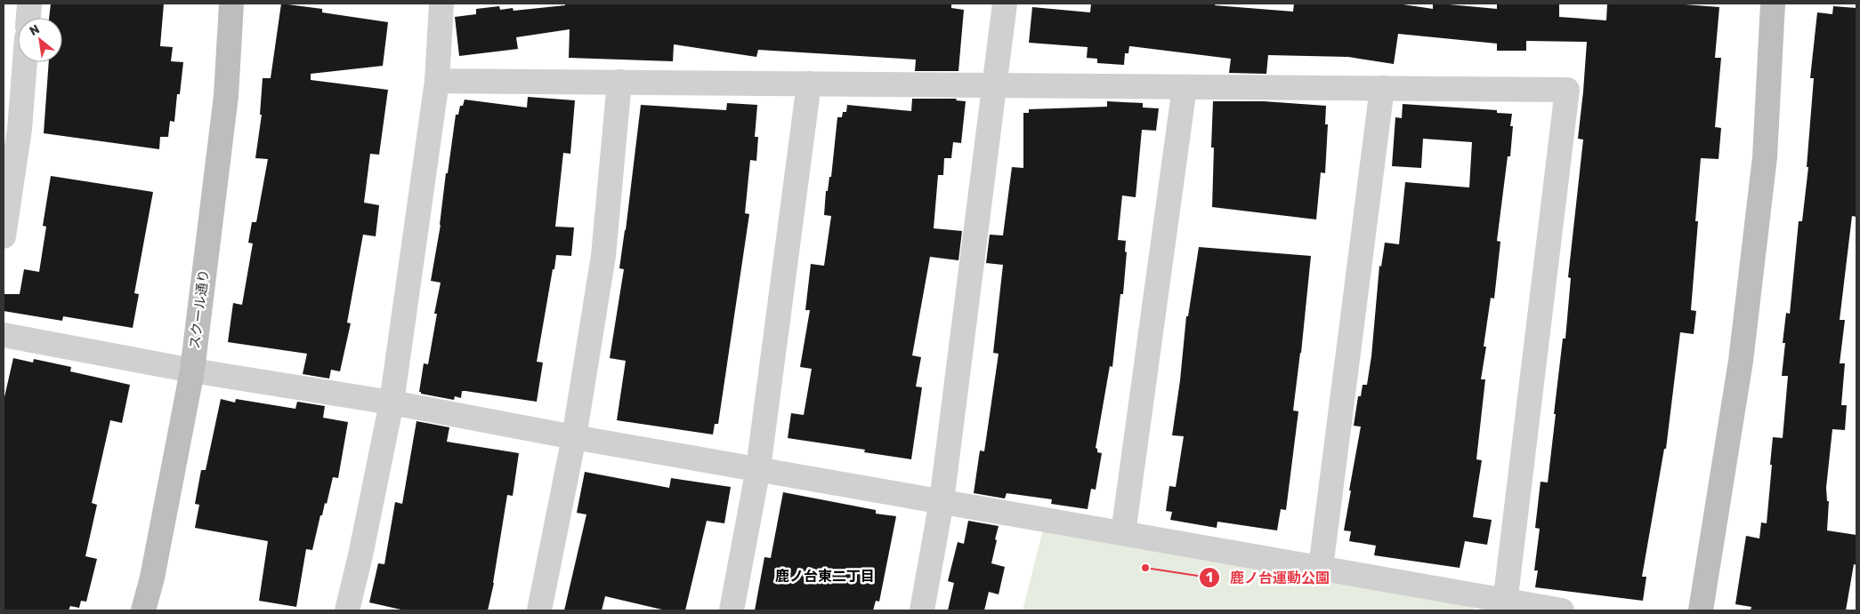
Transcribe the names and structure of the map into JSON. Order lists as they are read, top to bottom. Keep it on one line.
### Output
{"streets":{"street":["スクール通り"]},"districts":["鹿ノ台東二丁目"],"places":["鹿ノ台運動公園"],"north":"top left"}
